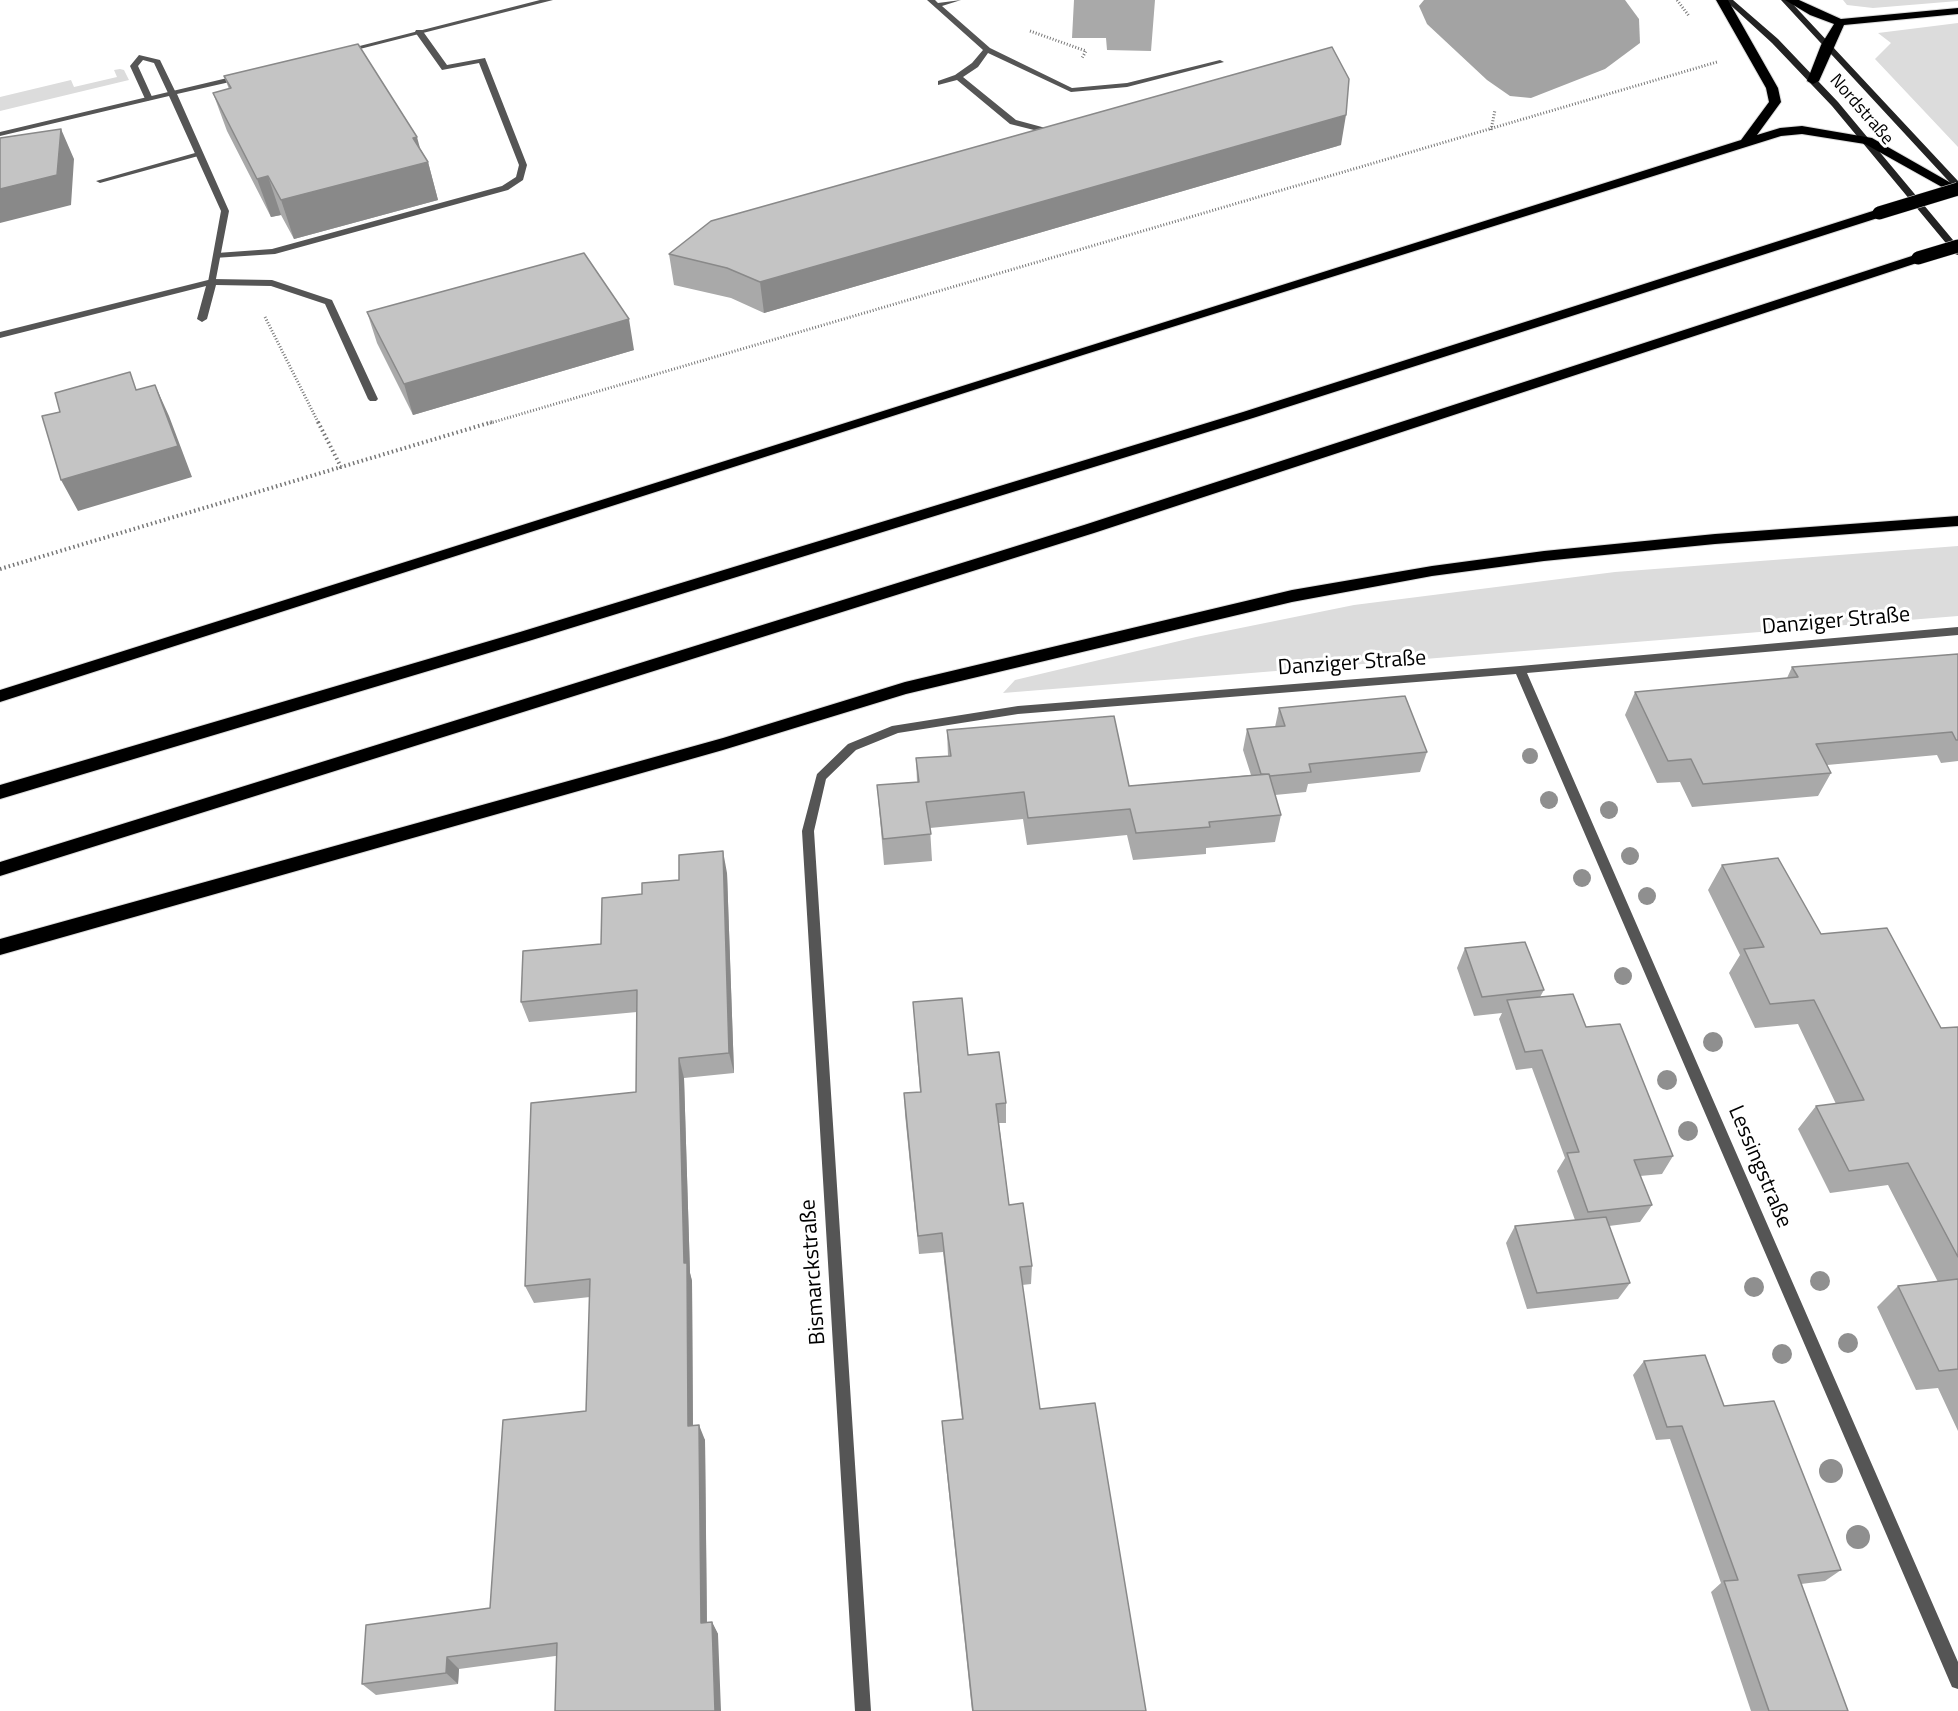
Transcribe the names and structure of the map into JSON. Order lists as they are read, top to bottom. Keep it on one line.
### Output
{"streets":{"main road":["Nordstraße"],"street":["Danziger Straße","Lessingstraße","Bismarckstraße"]},"crossings":[["Danziger Straße","Lessingstraße"],["Danziger Straße","Bismarckstraße"]]}
